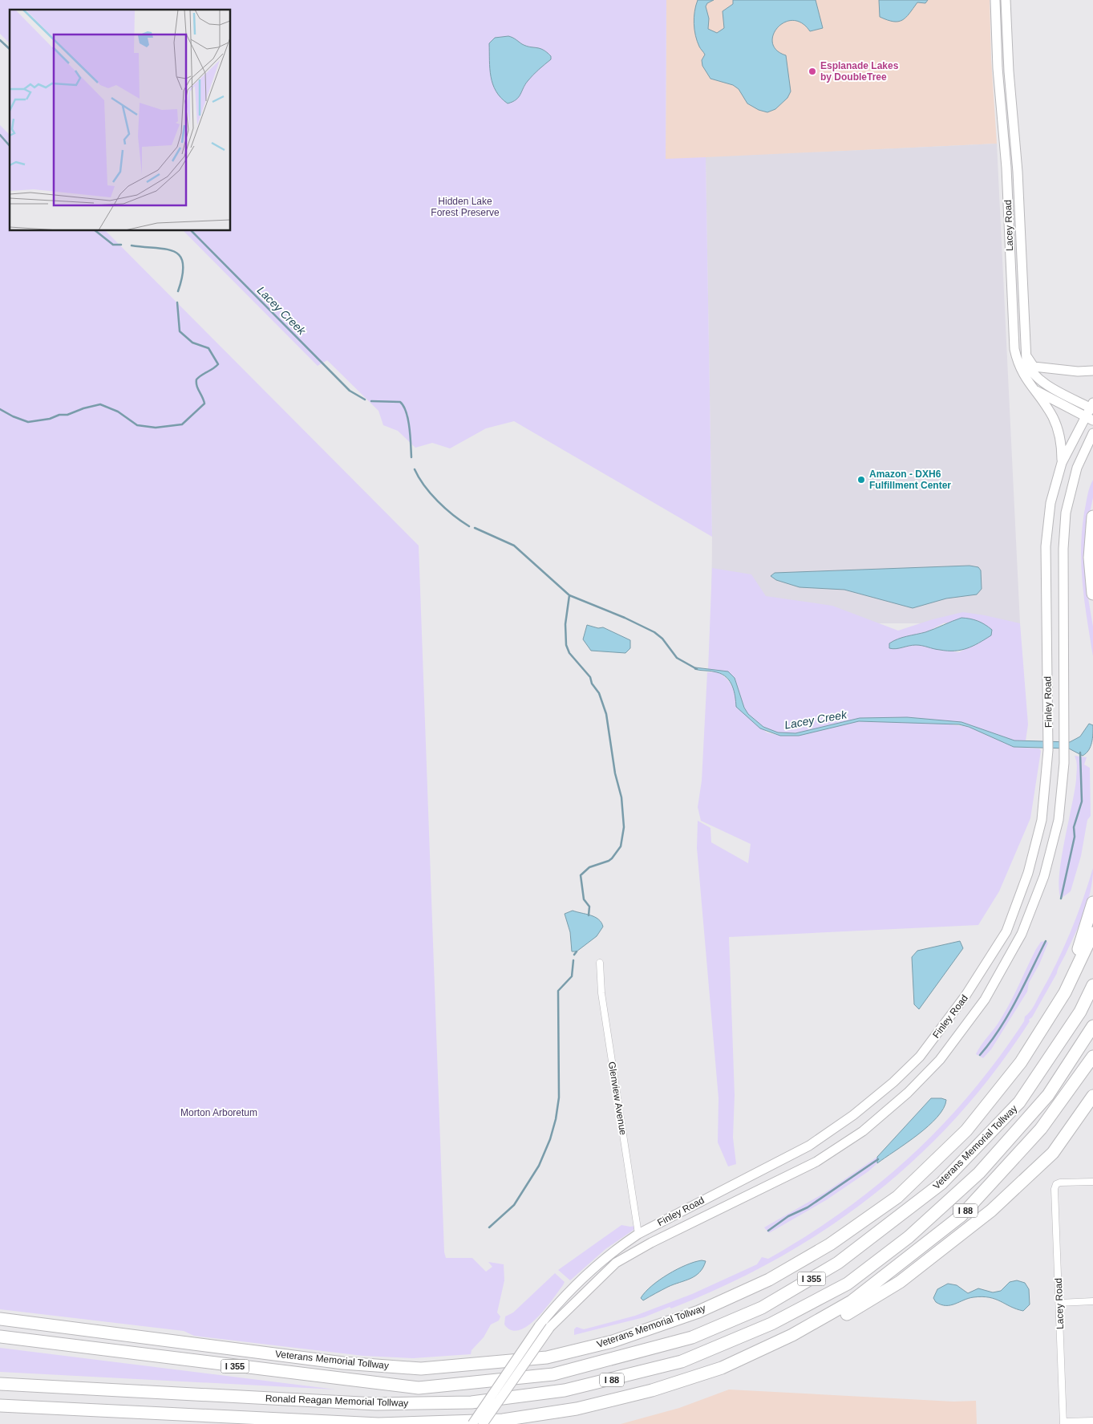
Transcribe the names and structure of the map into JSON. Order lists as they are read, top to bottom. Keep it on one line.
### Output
{"streets":{"highway":["Veterans Memorial Tollway","I 88","I 355","Ronald Reagan Memorial Tollway"],"main road":["Lacey Road","Finley Road"],"street":["Glenview Avenue"]},"crossings":[["Lacey Road","Finley Road"],["Finley Road","Glenview Avenue"]],"water":["Lacey Creek"],"parks":["Hidden Lake Forest Preserve","Morton Arboretum"],"places":["Esplanade Lakes by DoubleTree","Amazon - DXH6 Fulfillment Center"]}
